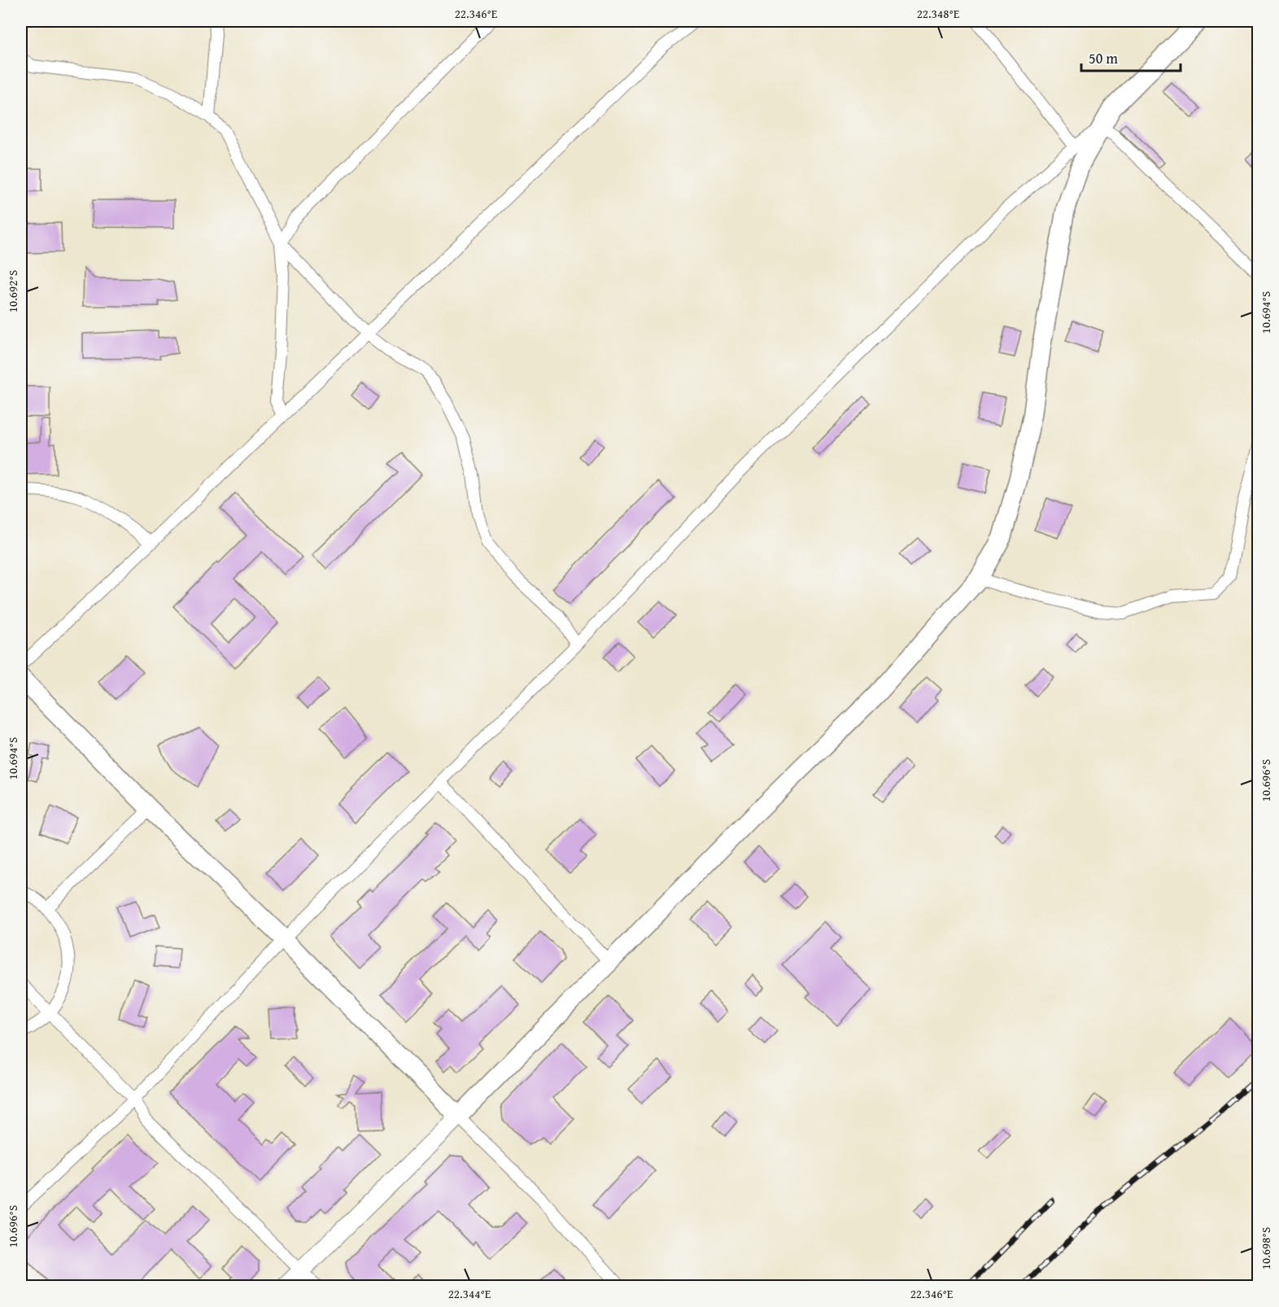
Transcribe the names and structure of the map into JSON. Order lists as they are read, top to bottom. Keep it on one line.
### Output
{"scale_bar":"50 m","coordinates":["22.346°E","22.348°E","10.692°S","10.694°S","10.696°S","10.698°S","22.344°E"]}
